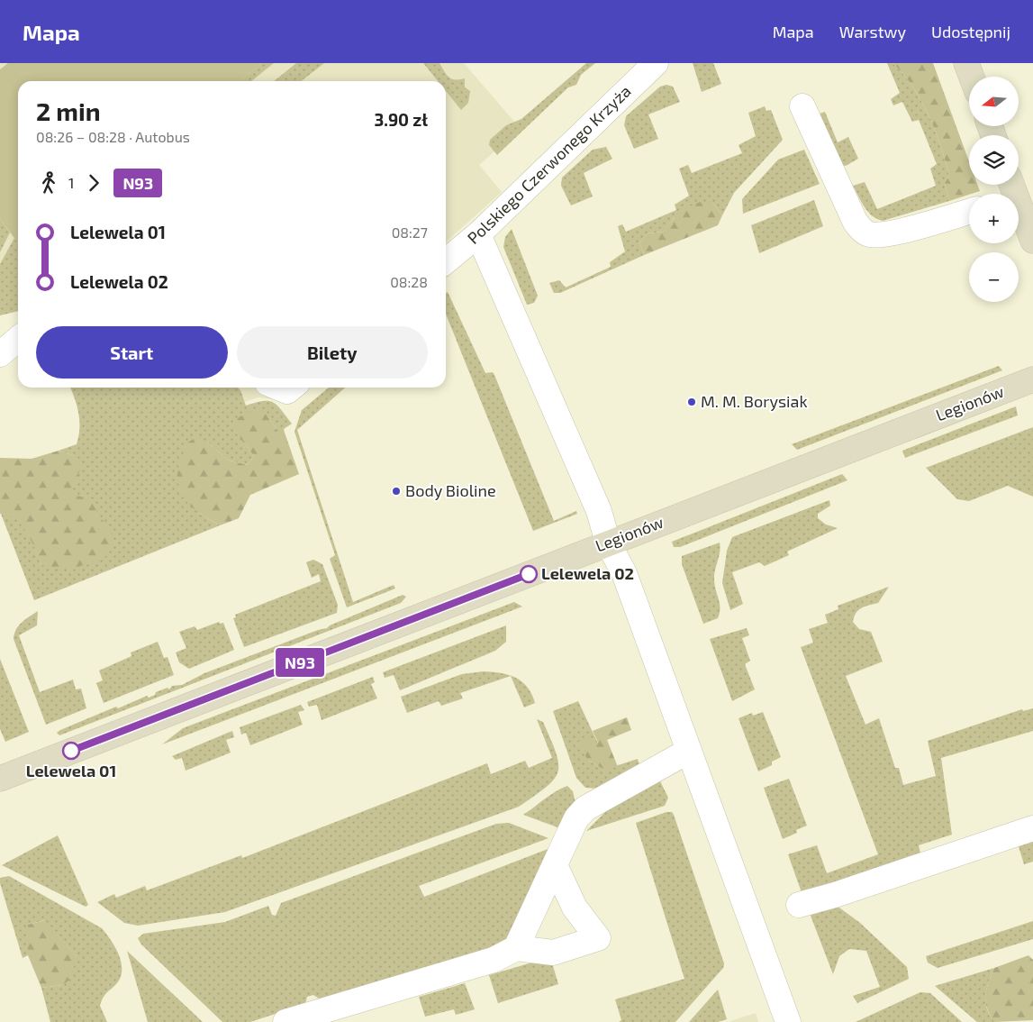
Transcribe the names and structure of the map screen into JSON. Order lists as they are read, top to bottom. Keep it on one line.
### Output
{"streets":{"street":["Polskiego Czerwonego Krzyża","Legionów"]},"places":["M. M. Borysiak","Body Bioline","Lelewela 02","Lelewela 01"],"lines":["bus line N93"],"north":"left","page":{"header":"Mapa","nav":["Mapa","Warstwy","Udostępnij"],"on_map":"N93","map_buttons":["+","−"],"heading":["2 min","08:26 – 08:28 · Autobus","3.90 zł"],"legs":["1","N93"],"list":[{"name":"Lelewela 01","value":"08:27"},{"name":"Lelewela 02","value":"08:28"}],"buttons":["Start","Bilety"]}}
